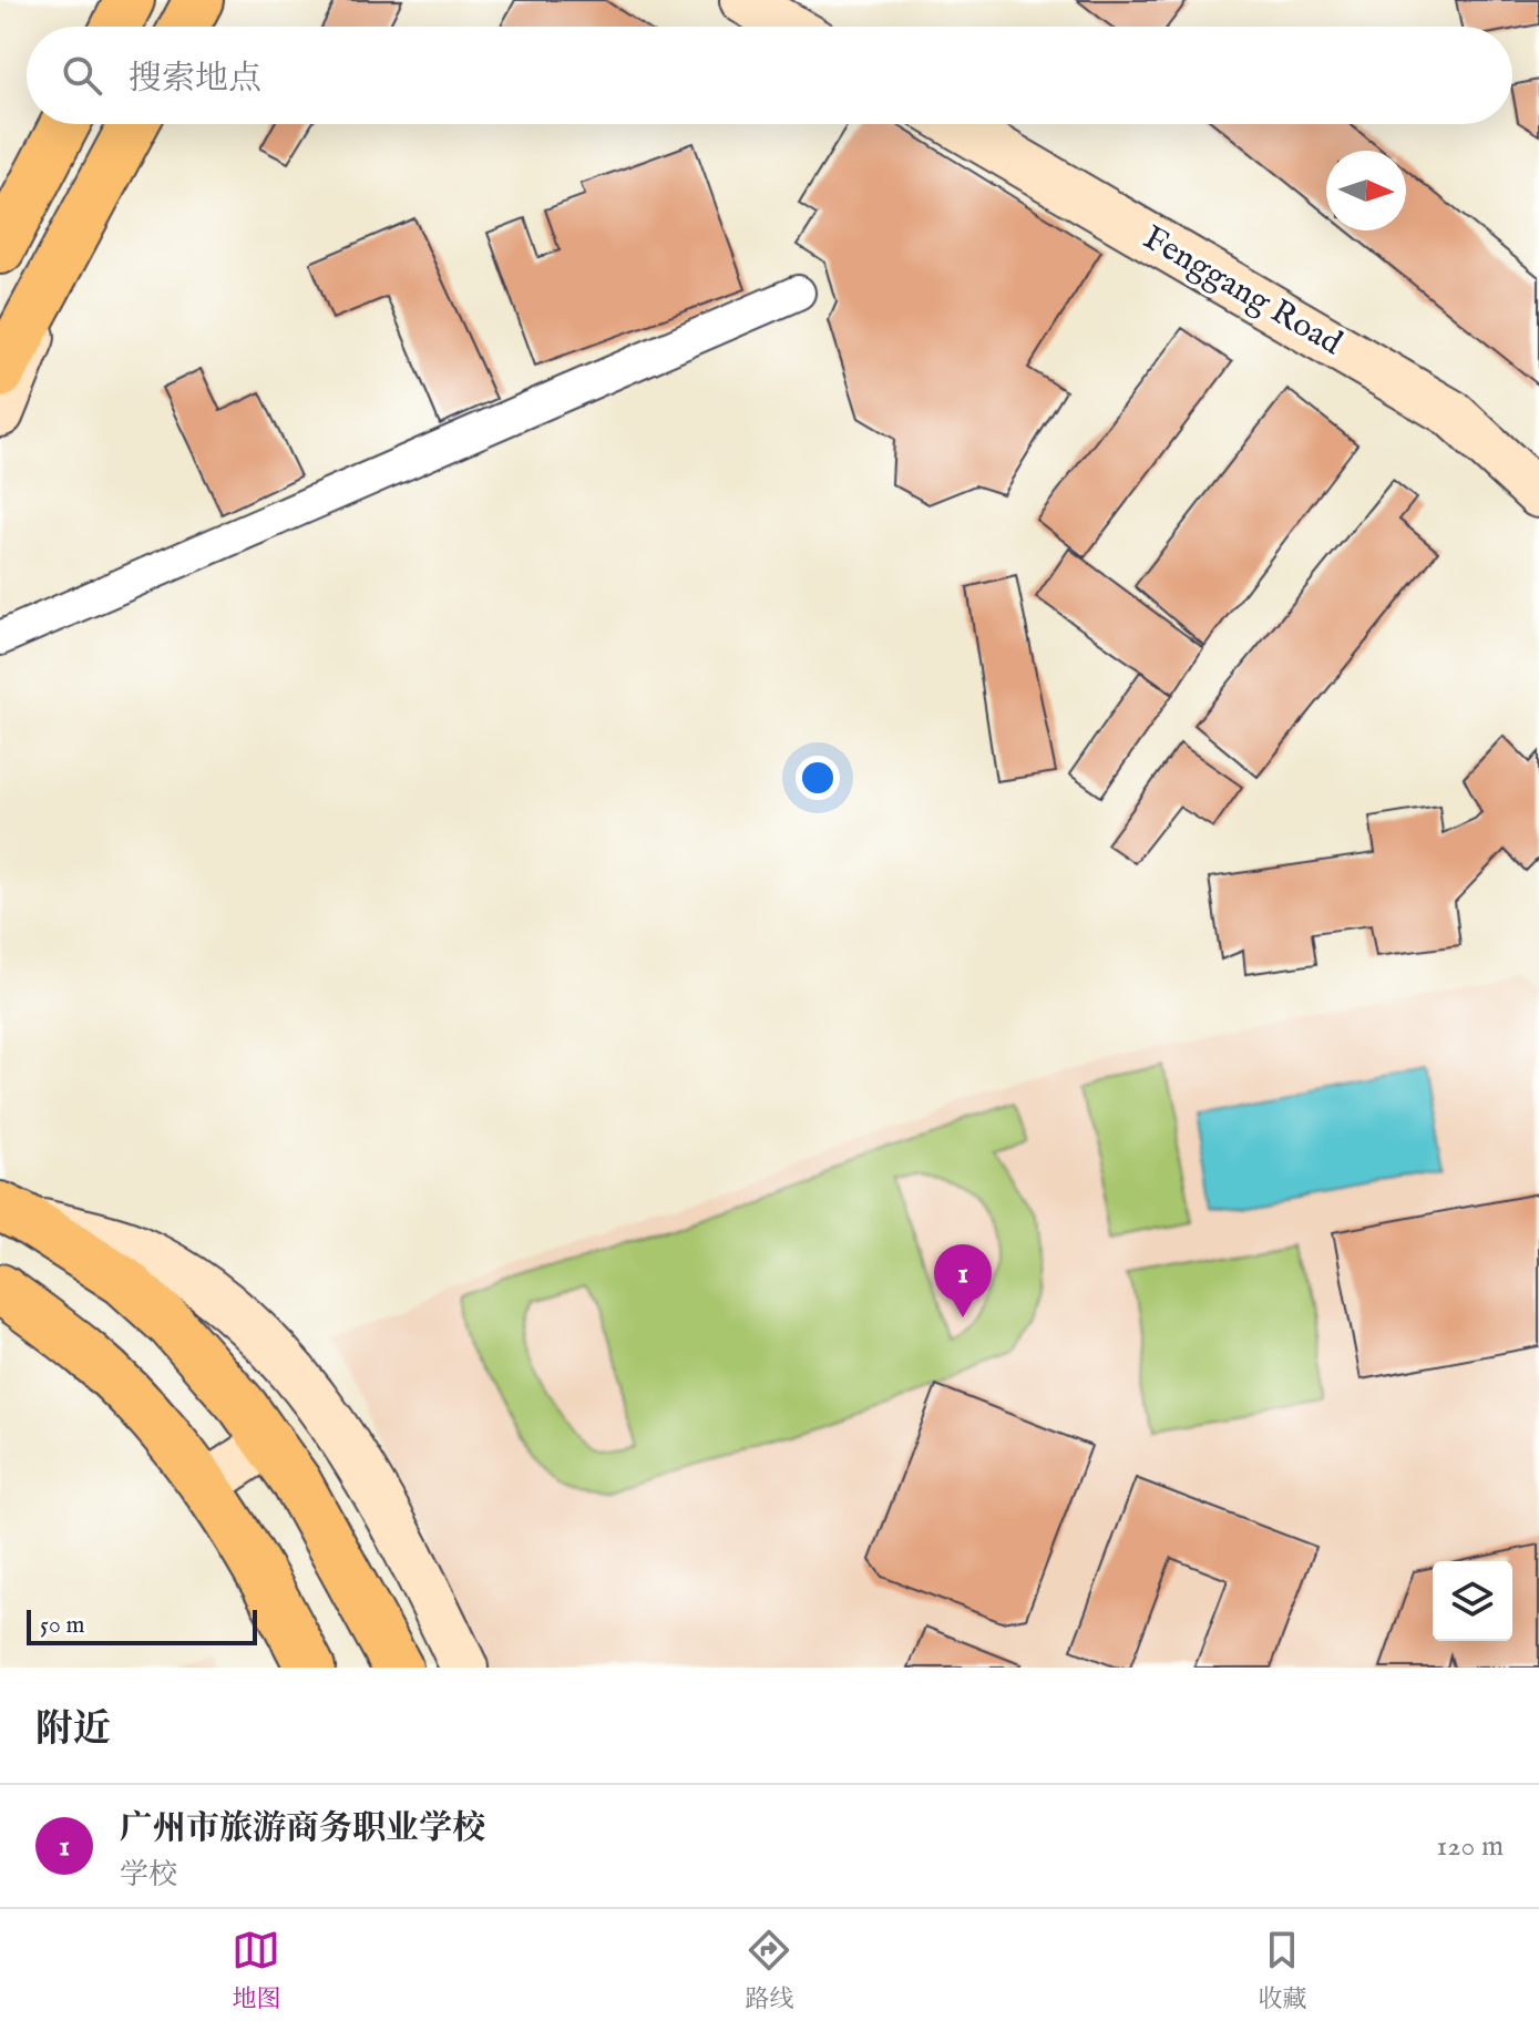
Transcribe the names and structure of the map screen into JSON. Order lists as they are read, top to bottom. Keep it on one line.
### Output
{"streets":{"street":["Fenggang Road"]},"scale_bar":"50 m","north":"right","page":{"search":"搜索地点","pins":"1","scale":"50 m","heading":"附近","list":[{"mark":"1","name":"广州市旅游商务职业学校","note":"学校","value":"120 m"}],"nav":["地图","路线","收藏"]}}
